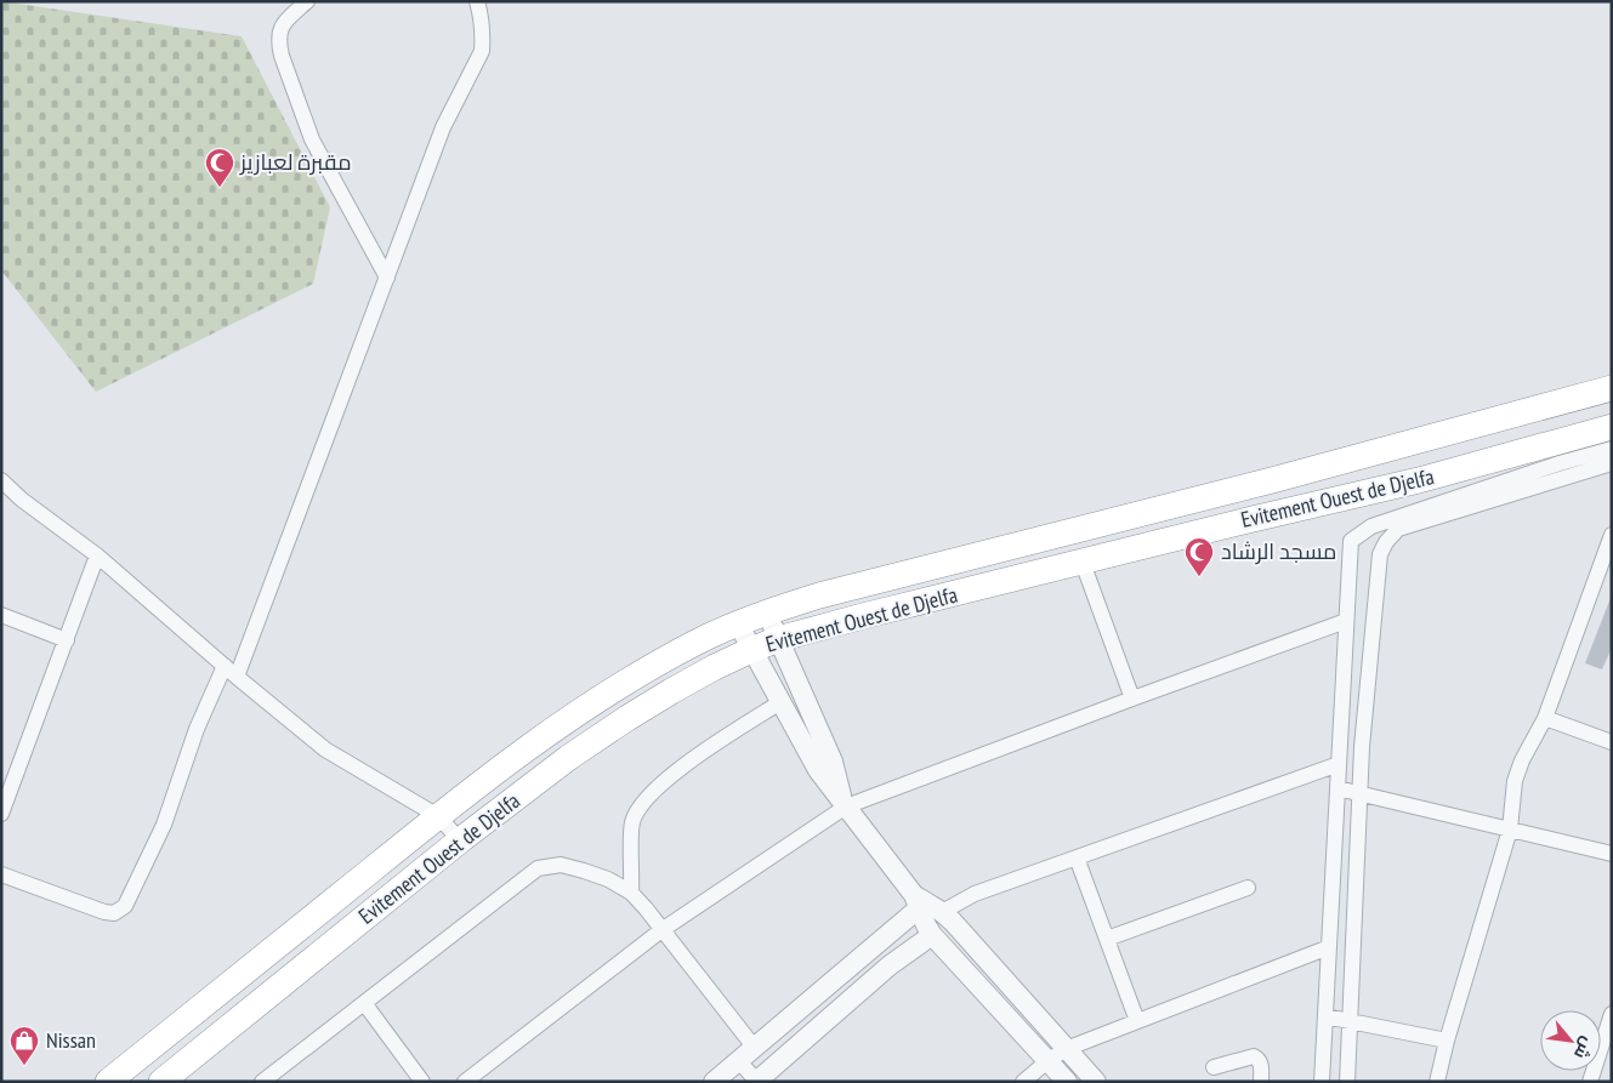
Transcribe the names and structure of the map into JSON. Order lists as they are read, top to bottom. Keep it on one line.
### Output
{"streets":{"highway":["Evitement Ouest de Djelfa"]},"places":{"mosque":["مقبرة لعبازيز","مسجد الرشاد"],"shop":["Nissan"]},"north":"bottom right"}
